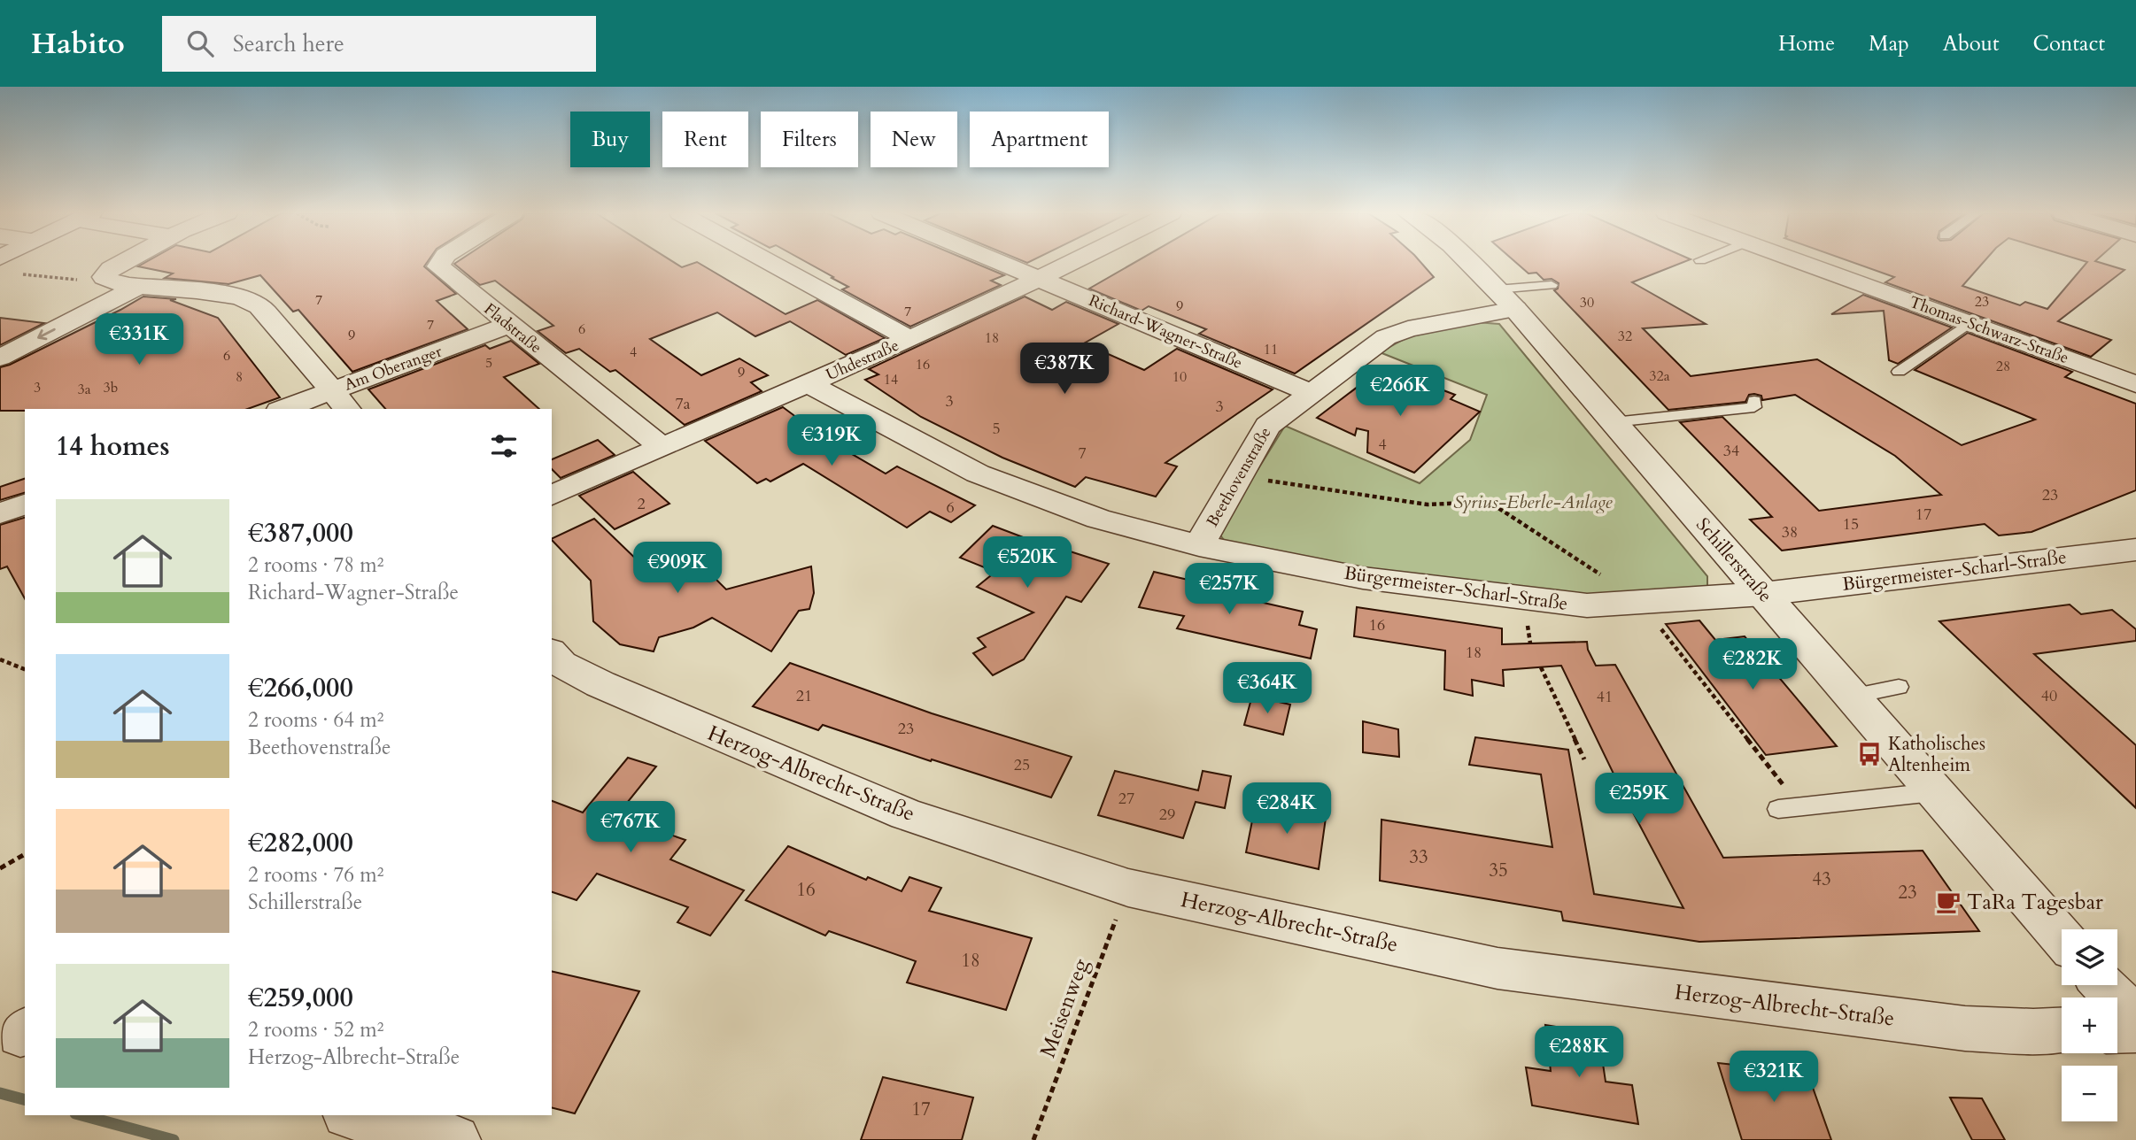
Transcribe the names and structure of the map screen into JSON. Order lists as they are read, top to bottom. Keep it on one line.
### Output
{"streets":{"street":["Fladstraße","Thomas-Schwarz-Straße","Richard-Wagner-Straße","Uhdestraße","Am Oberanger","Beethovenstraße","Schillerstraße","Bürgermeister-Scharl-Straße","Herzog-Albrecht-Straße"],"path":["Meisenweg"]},"crossings":[["Fladstraße","Uhdestraße"],["Fladstraße","Am Oberanger"],["Richard-Wagner-Straße","Uhdestraße"],["Richard-Wagner-Straße","Beethovenstraße"],["Uhdestraße","Bürgermeister-Scharl-Straße"],["Beethovenstraße","Schillerstraße"],["Beethovenstraße","Bürgermeister-Scharl-Straße"],["Schillerstraße","Bürgermeister-Scharl-Straße"],["Herzog-Albrecht-Straße","Meisenweg"]],"parks":["Syrius-Eberle-Anlage"],"places":{"bus stop":["Katholisches Altenheim"],"cafe":["TaRa Tagesbar"]},"house_numbers":["7","23","30","9","7","7","6","9","32","18","11","4","6","5","16","28","9","32a","8","10","14","3","3b","3a","3","7a","3","5","4","34","7","23","2","6","17","15","38","16","18","21","40","41","23","25","27","29","33","35","43","16","23","18","17"],"page":{"header":"Habito","search":"Search here","nav":["Home","Map","About","Contact"],"chip":["Buy","Rent","Filters","New","Apartment"],"price":["€331K","€387K","€266K","€319K","€520K","€909K","€257K","€282K","€364K","€259K","€284K","€767K","€288K","€321K"],"heading":"14 homes","list":[{"name":"€387,000","note":"2 rooms · 78 m² · Richard-Wagner-Straße"},{"name":"€266,000","note":"2 rooms · 64 m² · Beethovenstraße"},{"name":"€282,000","note":"2 rooms · 76 m² · Schillerstraße"},{"name":"€259,000","note":"2 rooms · 52 m² · Herzog-Albrecht-Straße"}],"map_buttons":["+","−"]}}
